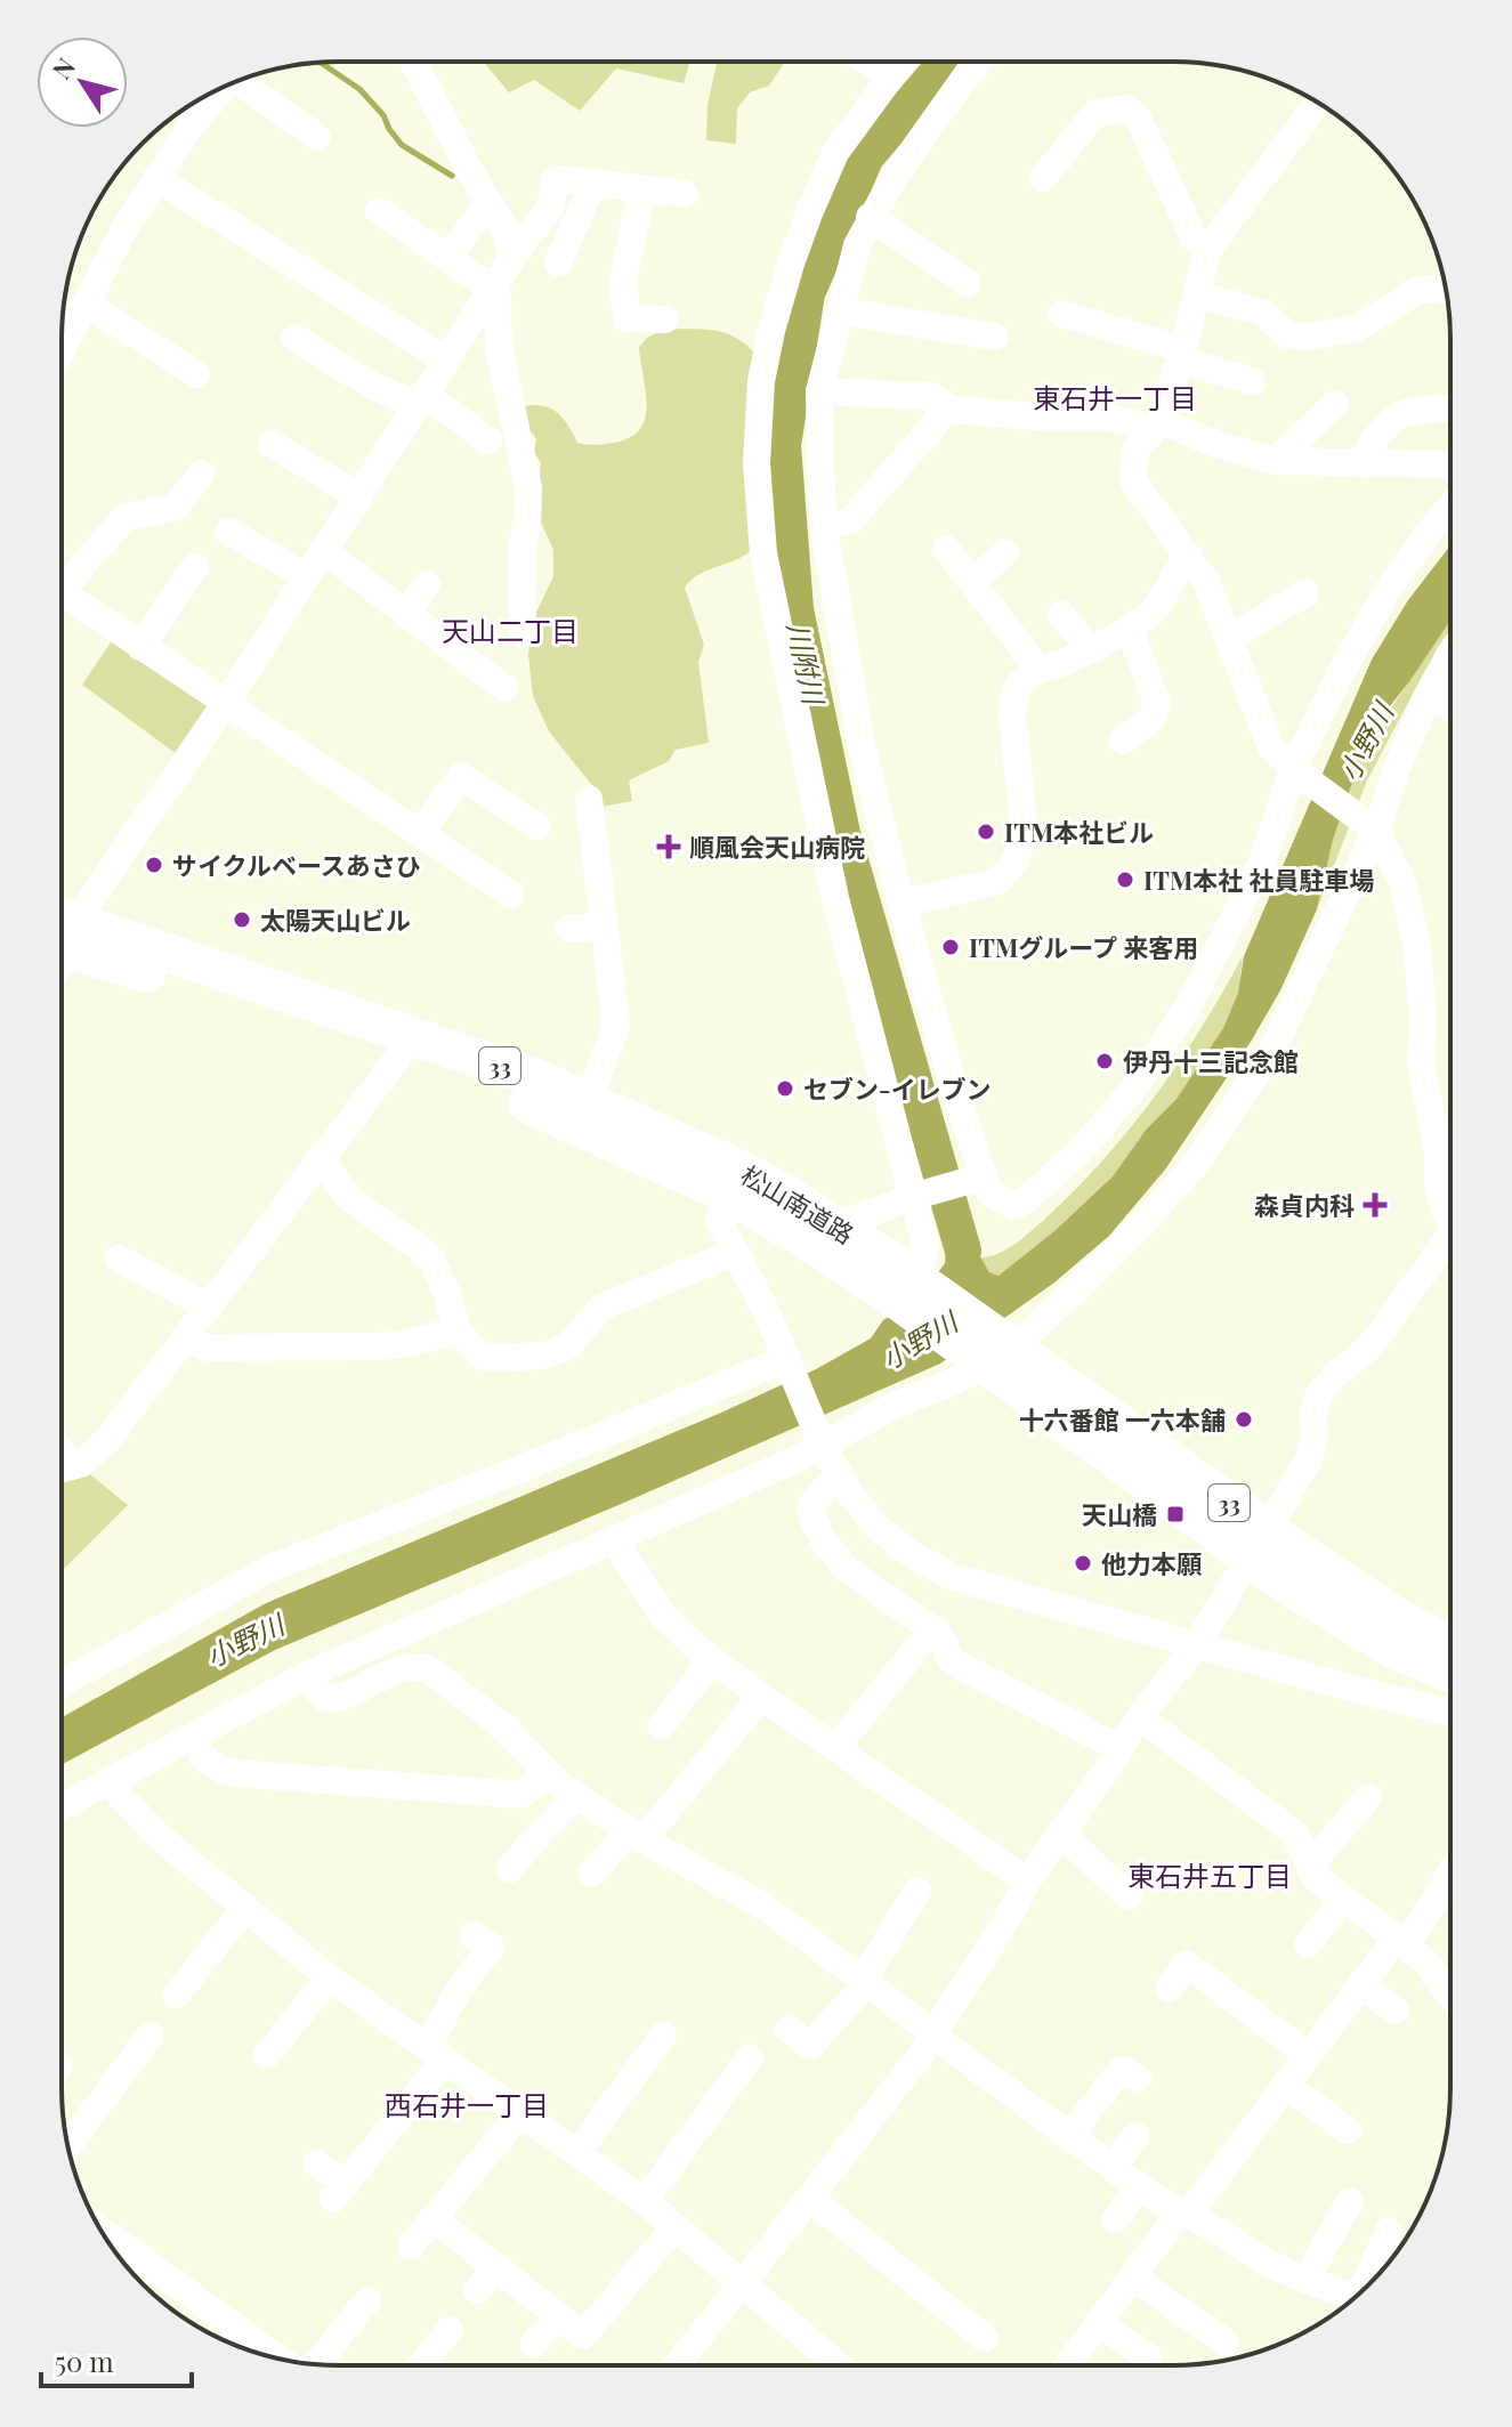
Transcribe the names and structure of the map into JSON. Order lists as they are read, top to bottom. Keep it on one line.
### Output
{"streets":{"highway":["33","松山南道路"]},"districts":["東石井一丁目","天山二丁目","東石井五丁目","西石井一丁目"],"water":["川附川","小野川"],"places":{"other":["ITM本社ビル","サイクルベースあさひ","ITM本社 社員駐車場","太陽天山ビル","ITMグループ 来客用","伊丹十三記念館","セブン-イレブン","十六番館 一六本舗","他力本願"],"health":["順風会天山病院","森貞内科"],"transit":["天山橋"]},"scale_bar":"50 m","north":"top left"}
